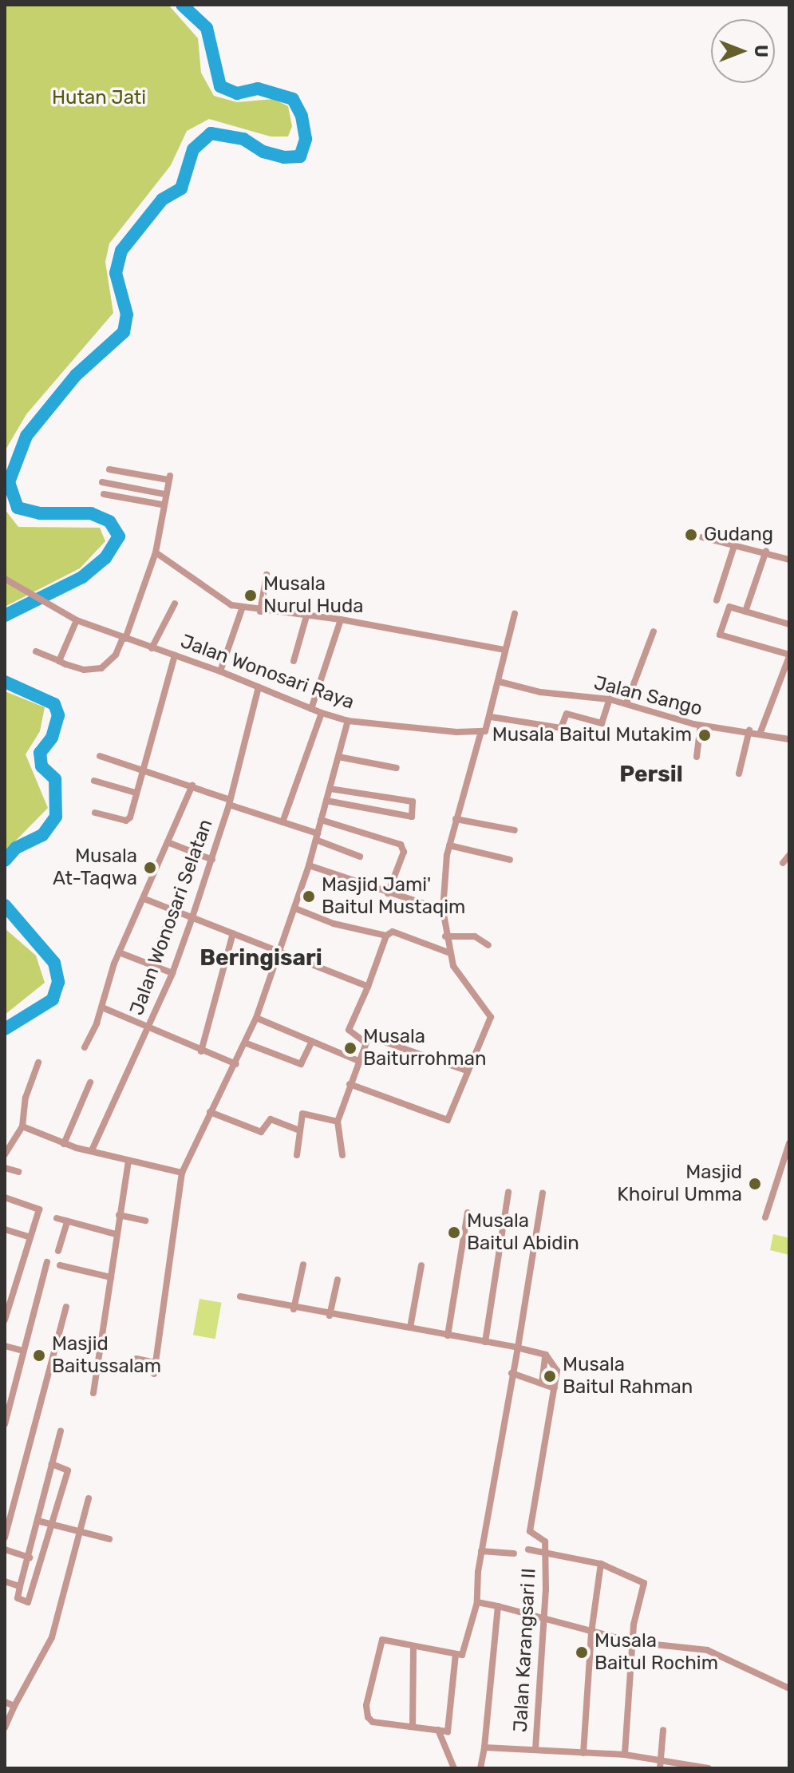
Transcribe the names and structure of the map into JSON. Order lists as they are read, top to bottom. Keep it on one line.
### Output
{"streets":{"street":["Jalan Wonosari Raya","Jalan Sango","Jalan Wonosari Selatan","Jalan Karangsari II"]},"crossings":[["Jalan Wonosari Raya","Jalan Wonosari Selatan"]],"districts":["Persil","Beringisari"],"parks":["Hutan Jati"],"places":["Gudang","Musala Nurul Huda","Musala Baitul Mutakim","Musala At-Taqwa","Masjid Jami' Baitul Mustaqim","Musala Baiturrohman","Masjid Khoirul Umma","Musala Baitul Abidin","Masjid Baitussalam","Musala Baitul Rahman","Musala Baitul Rochim"],"north":"right"}
